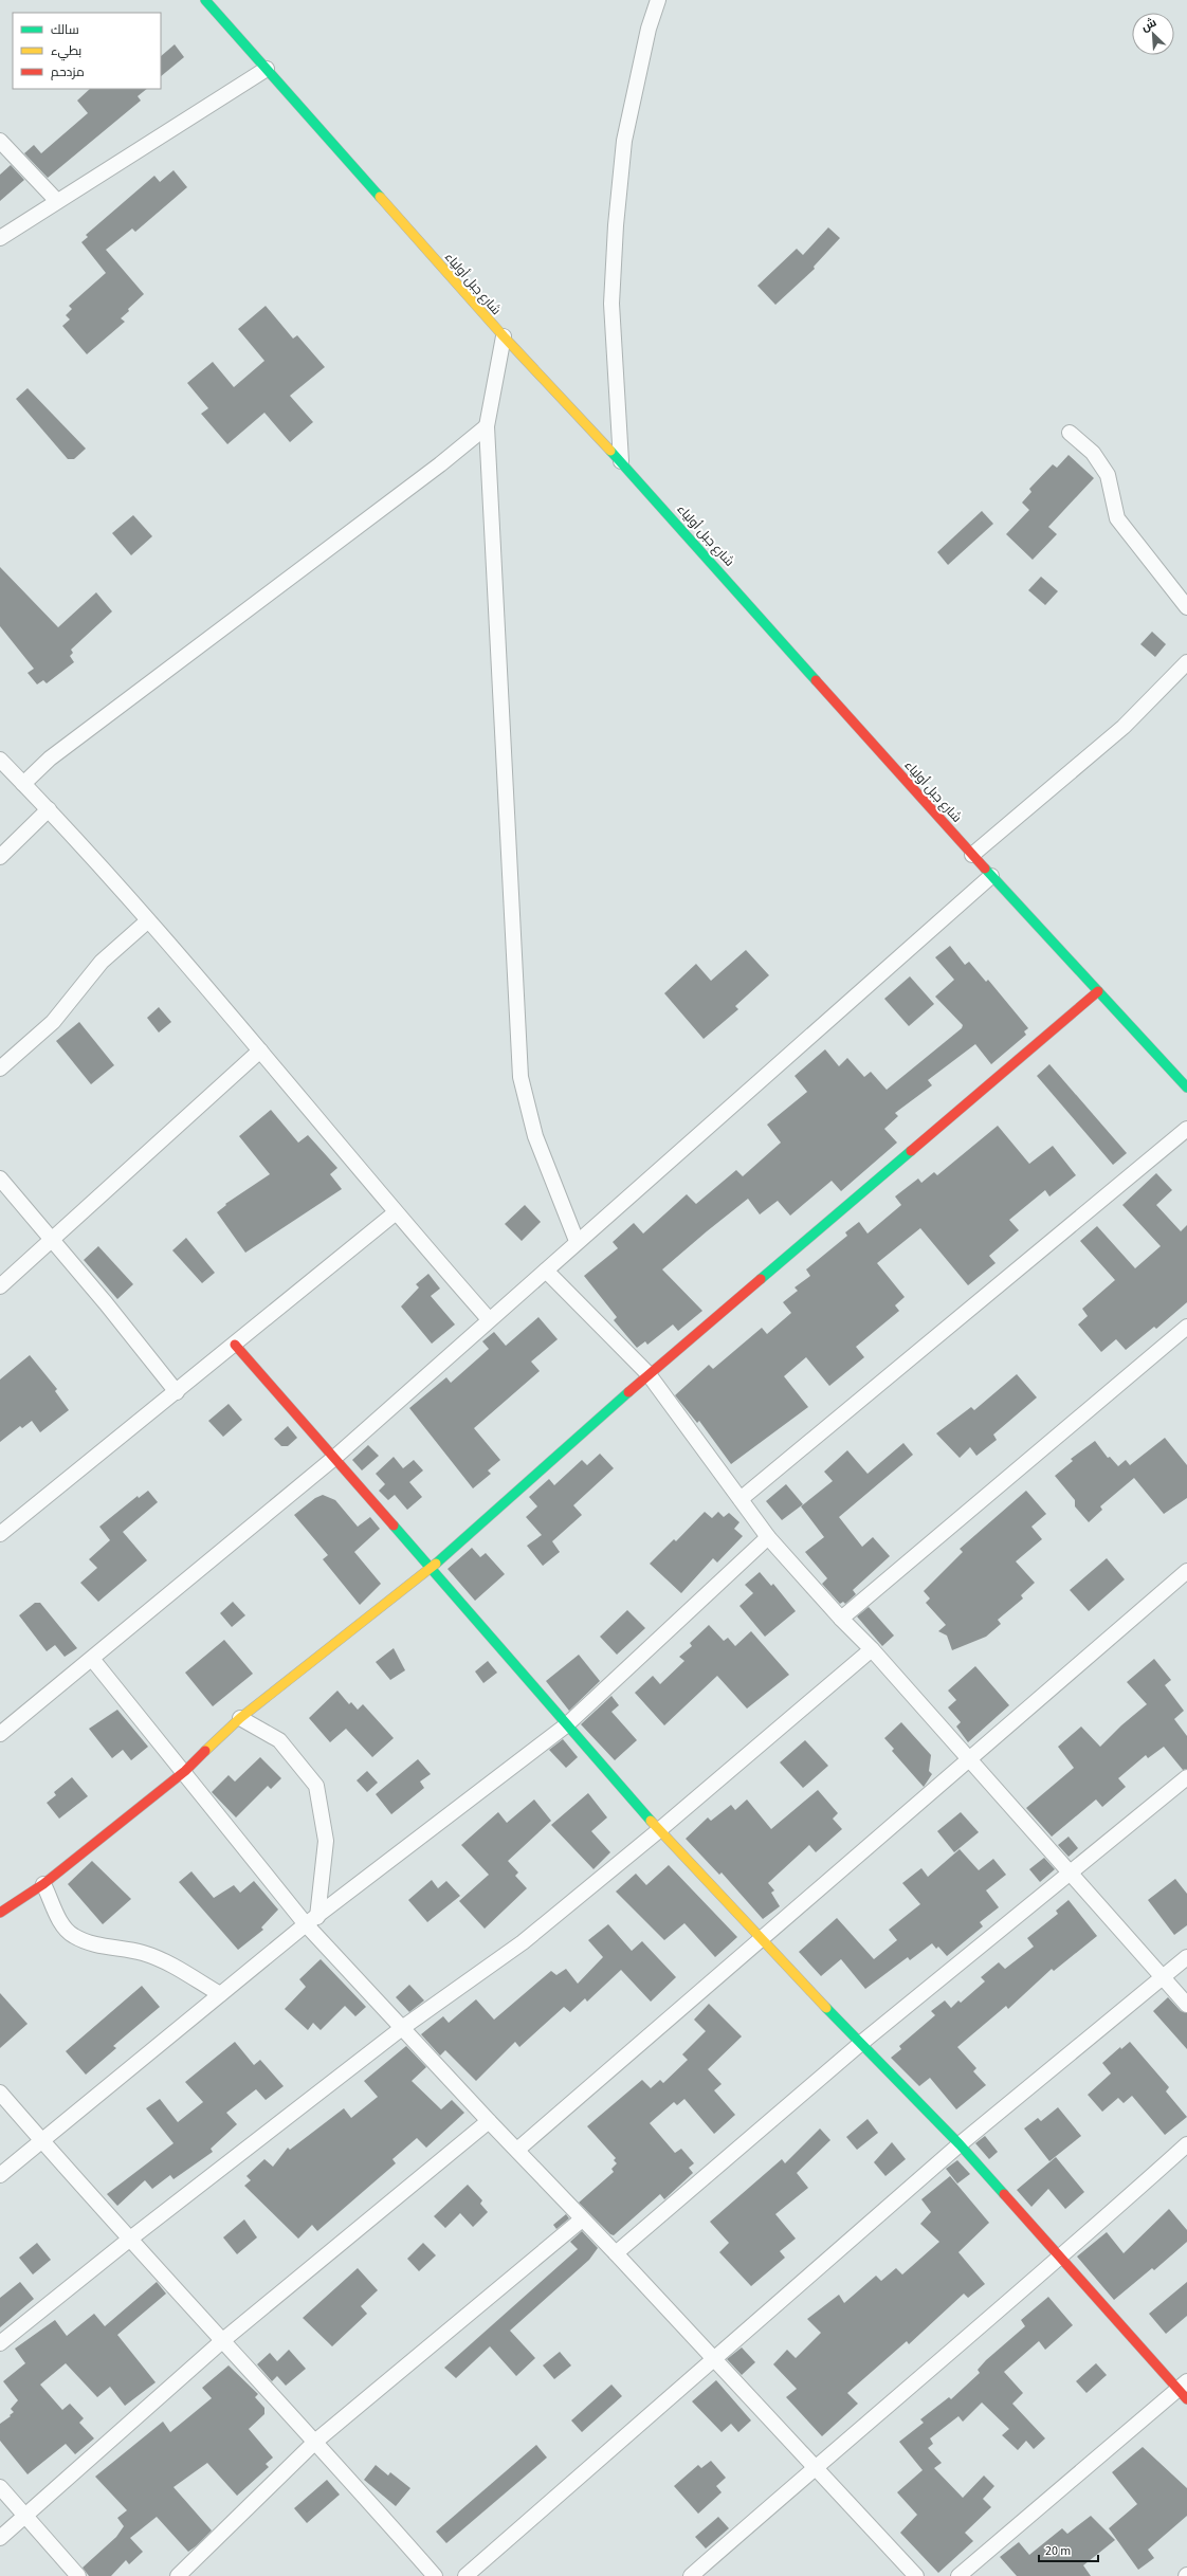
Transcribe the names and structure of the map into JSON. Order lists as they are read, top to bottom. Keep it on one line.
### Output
{"streets":{"main road":["شارع جبل أولياء"]},"legend":["سالك","بطيء","مزدحم"],"scale_bar":"20 m","north":"top left"}
